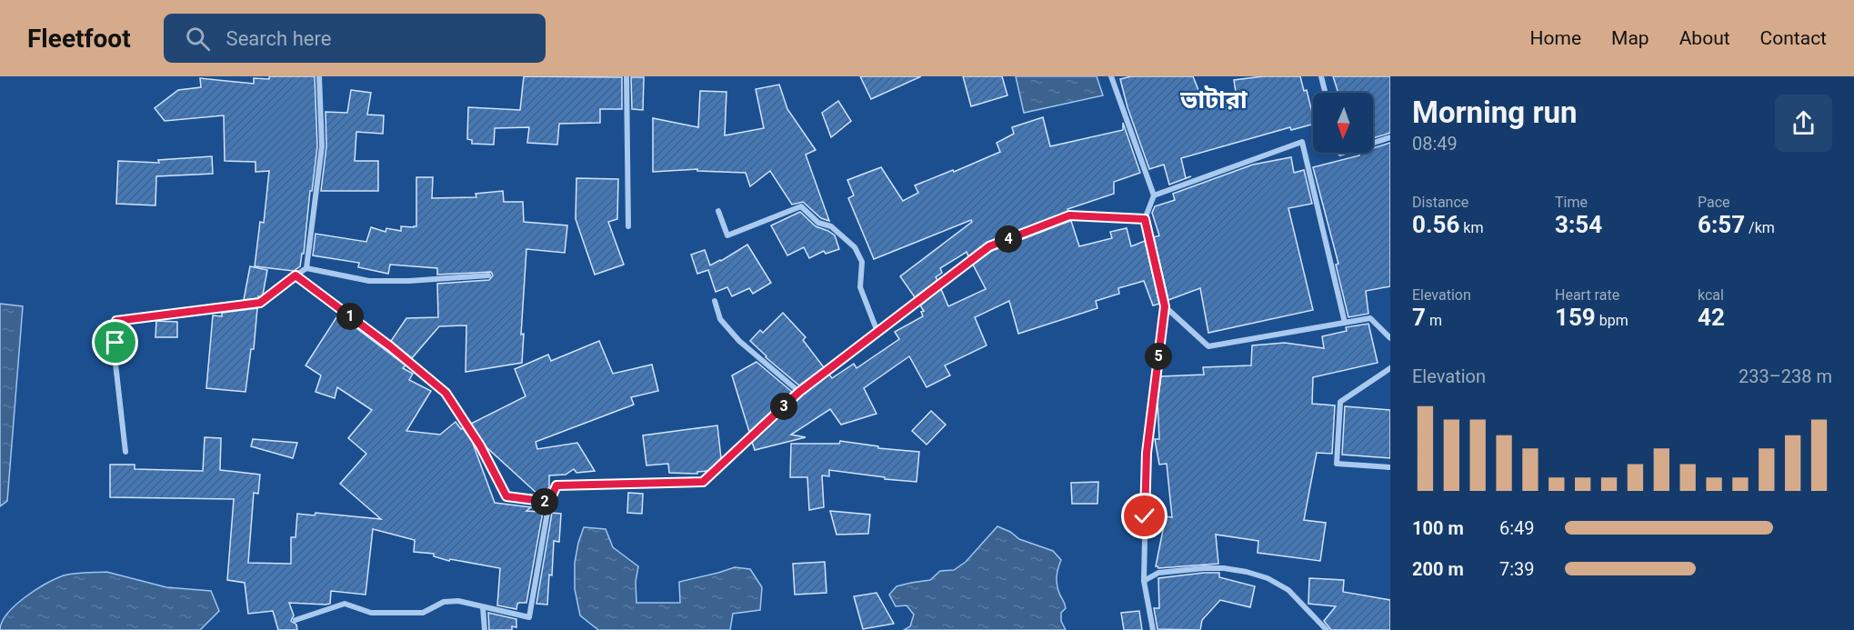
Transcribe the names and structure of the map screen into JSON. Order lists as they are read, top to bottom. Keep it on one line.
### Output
{"districts":["ভাটারা"],"north":"bottom","page":{"header":"Fleetfoot","search":"Search here","nav":["Home","Map","About","Contact"],"heading":["Morning run","08:49"],"stats":[["Distance","0.56 km"],["Time","3:54"],["Pace","6:57 /km"],["Elevation","7 m"],["Heart rate","159 bpm"],["kcal","42"]],"pins":["4","1","5","3","2"],"chart":["Elevation","233–238 m"],"list":[{"name":"100 m","note":"6:49"},{"name":"200 m","note":"7:39"}]}}
